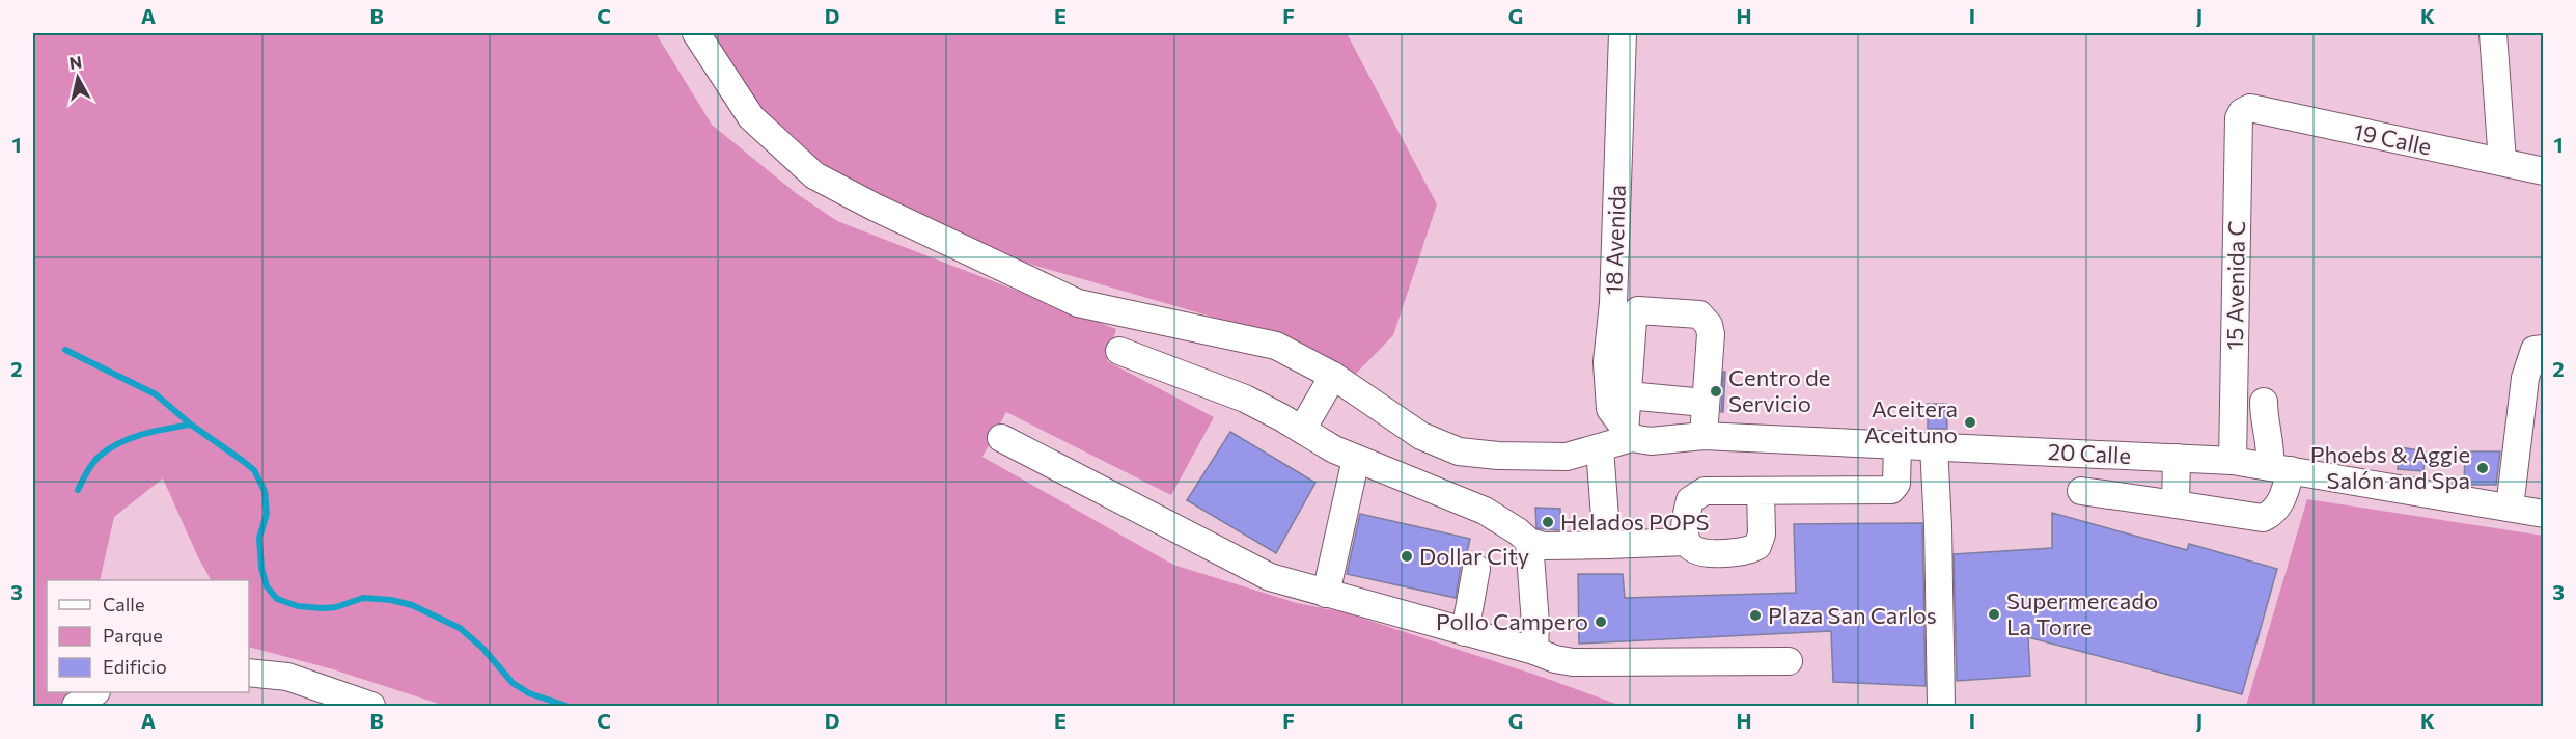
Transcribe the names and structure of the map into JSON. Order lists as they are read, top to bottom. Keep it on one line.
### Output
{"streets":{"street":["19 Calle","18 Avenida","15 Avenida C","20 Calle"]},"crossings":[["19 Calle","15 Avenida C"],["18 Avenida","20 Calle"],["15 Avenida C","20 Calle"]],"places":["Centro de Servicio","Aceitera Aceituno","Phoebs & Aggie Salón and Spa","Helados POPS","Dollar City","Supermercado La Torre","Plaza San Carlos","Pollo Campero"],"legend":["Calle","Parque","Edificio"],"north":"top","grid":{"columns":["A","B","C","D","E","F","G","H","I","J","K"],"rows":["1","2","3"]}}
